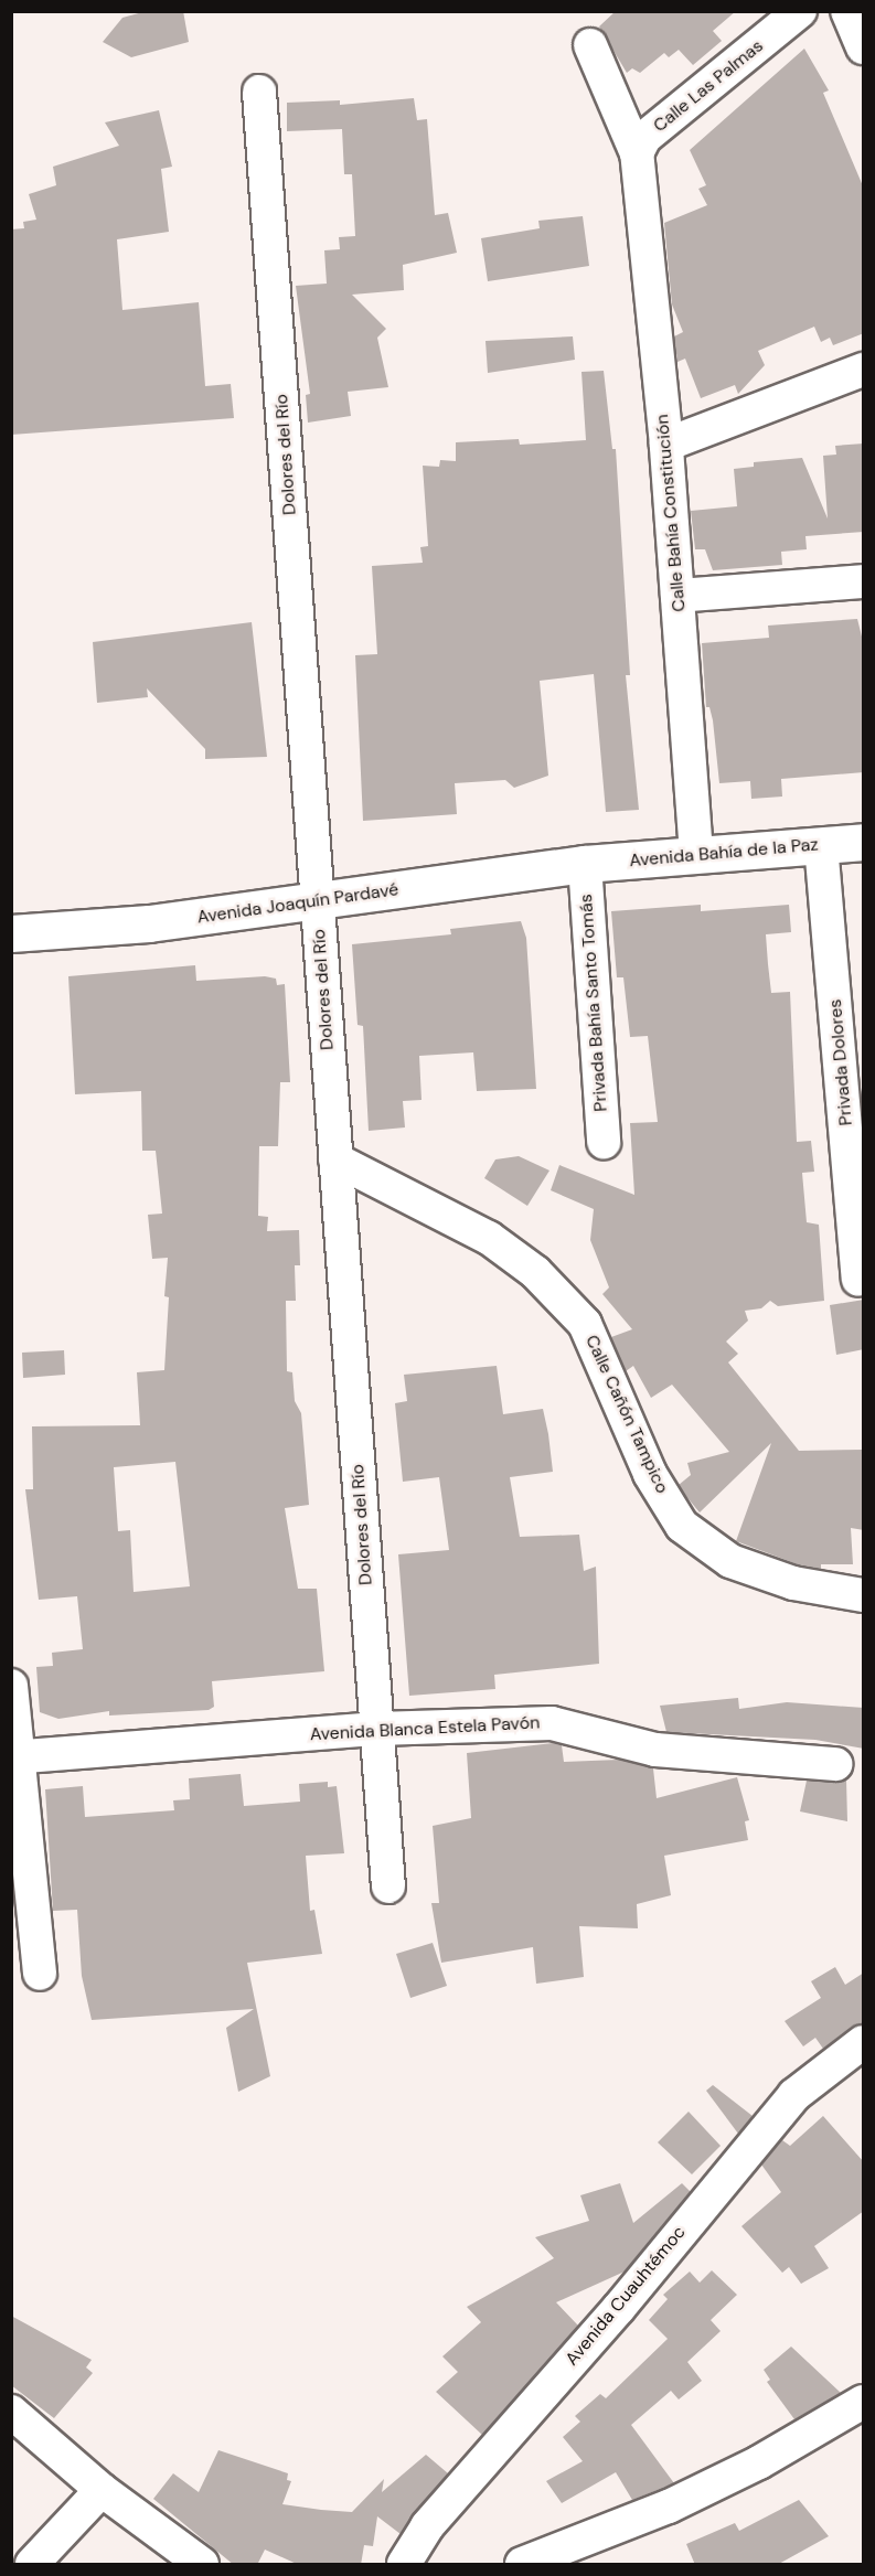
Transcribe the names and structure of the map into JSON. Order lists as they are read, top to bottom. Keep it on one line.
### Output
{"streets":{"main road":["Avenida Bahía de la Paz","Avenida Joaquín Pardavé"],"street":["Calle Las Palmas","Dolores del Río","Calle Bahía Constitución","Privada Bahía Santo Tomás","Privada Dolores","Calle Cañón Tampico","Avenida Blanca Estela Pavón","Avenida Cuauhtémoc"]},"crossings":[["Calle Las Palmas","Calle Bahía Constitución"],["Dolores del Río","Avenida Joaquín Pardavé"],["Dolores del Río","Calle Cañón Tampico"],["Dolores del Río","Avenida Blanca Estela Pavón"],["Calle Bahía Constitución","Avenida Bahía de la Paz"],["Avenida Bahía de la Paz","Avenida Joaquín Pardavé"],["Avenida Bahía de la Paz","Privada Bahía Santo Tomás"],["Avenida Bahía de la Paz","Privada Dolores"],["Avenida Joaquín Pardavé","Privada Bahía Santo Tomás"]]}
